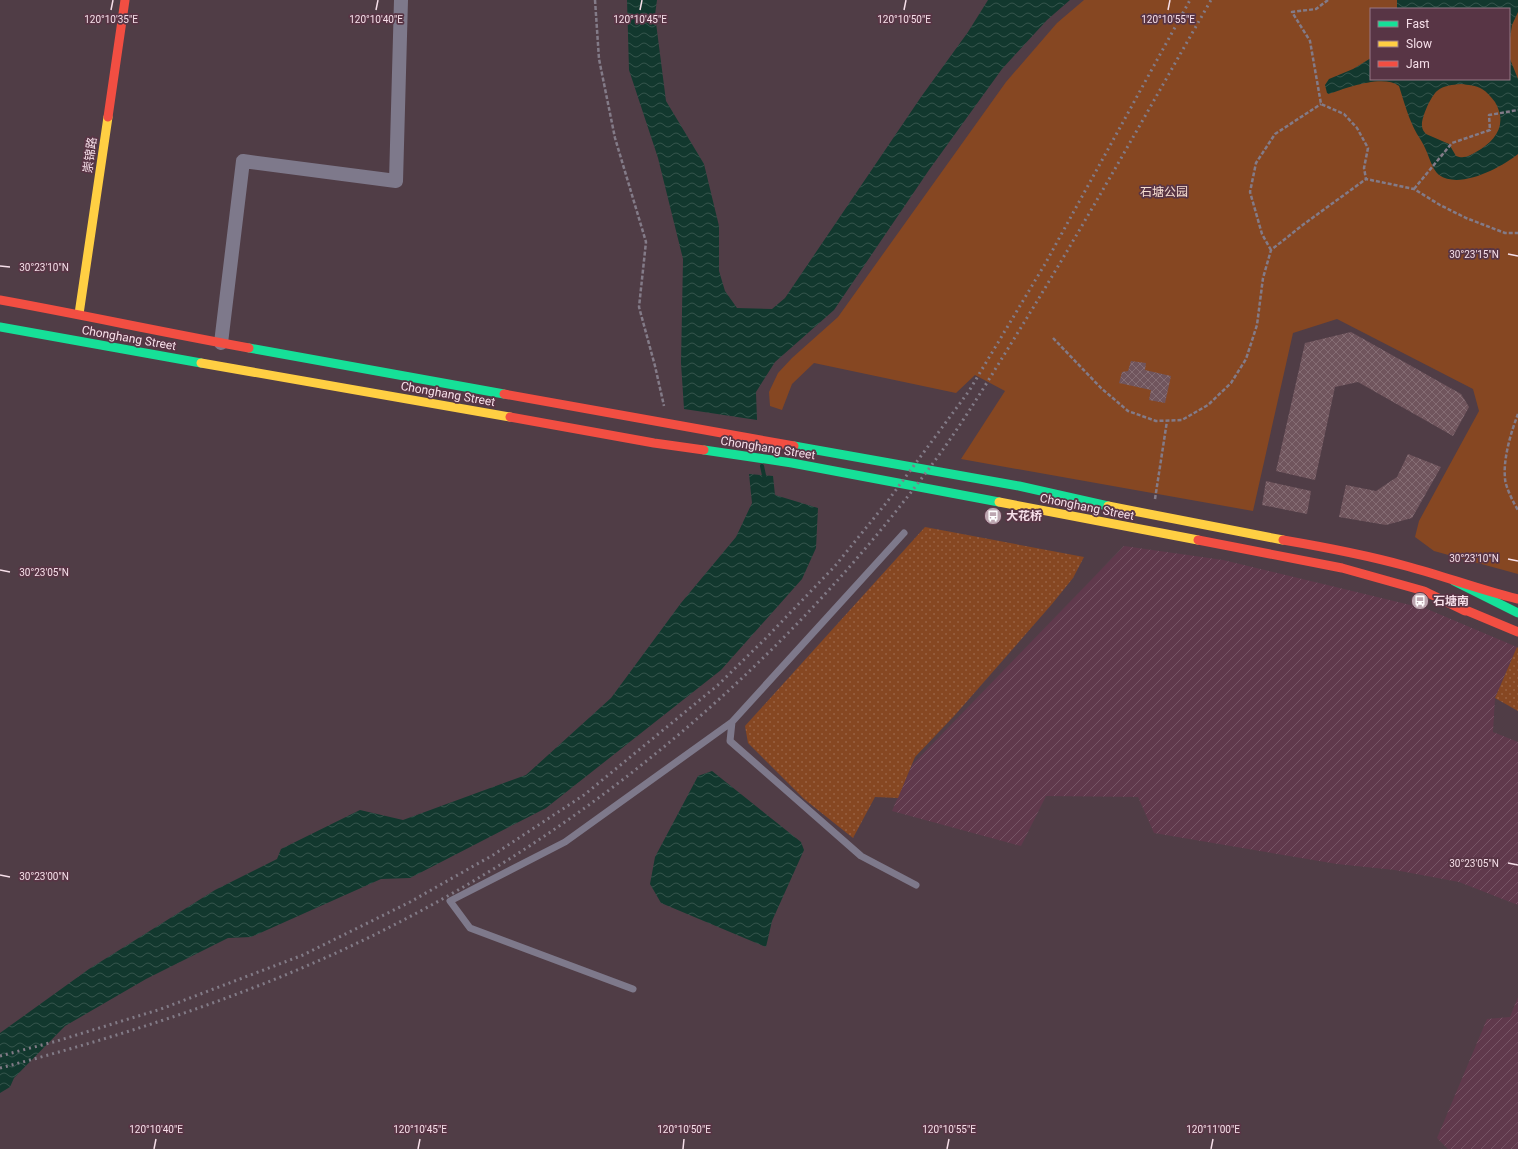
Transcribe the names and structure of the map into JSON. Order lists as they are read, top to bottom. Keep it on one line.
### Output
{"streets":{"main road":["崇锦路","Chonghang Street"]},"crossings":[["崇锦路","Chonghang Street"]],"parks":["石塘公园"],"places":{"bus stop":["大花桥","石塘南"]},"legend":["Fast","Slow","Jam"],"coordinates":["120°10'35\"E","120°10'40\"E","120°10'45\"E","120°10'50\"E","120°10'55\"E","30°23'15\"N","30°23'10\"N","30°23'05\"N","30°23'00\"N","120°11'00\"E"]}
